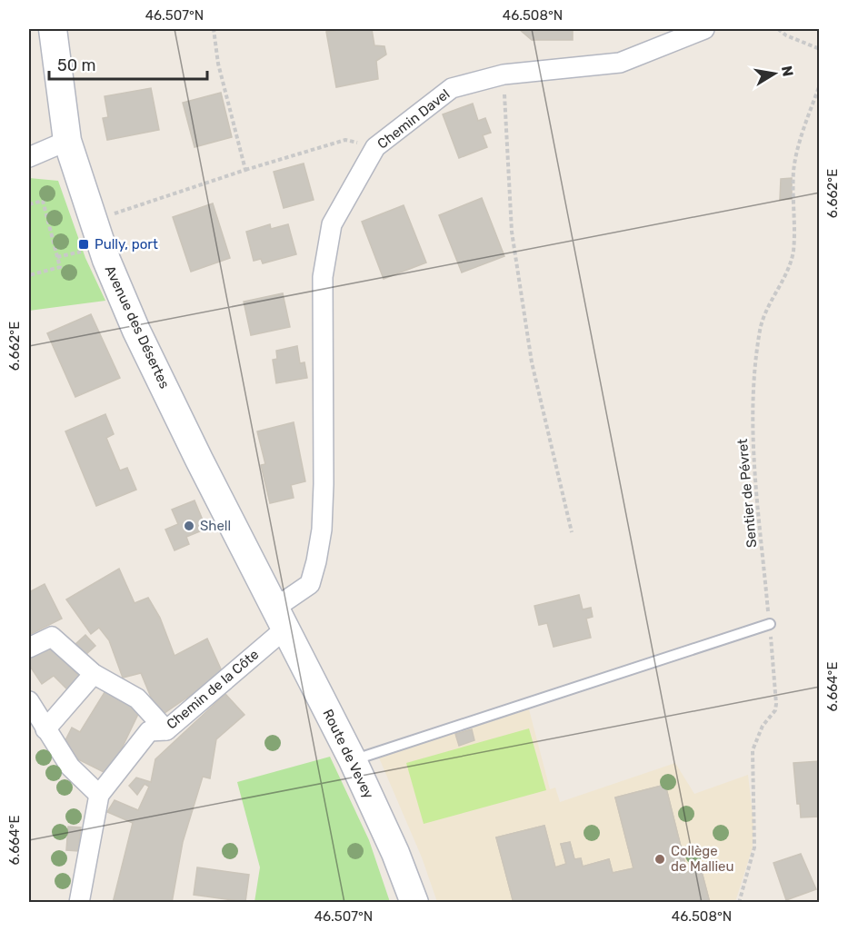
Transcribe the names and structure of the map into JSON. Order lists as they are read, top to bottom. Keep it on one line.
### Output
{"streets":{"main road":["Avenue des Désertes","Route de Vevey"],"street":["Chemin Davel","Chemin de la Côte"],"path":["Sentier de Pévret"]},"crossings":[["Chemin Davel","Avenue des Désertes"],["Chemin Davel","Chemin de la Côte"],["Chemin Davel","Route de Vevey"],["Avenue des Désertes","Chemin de la Côte"],["Avenue des Désertes","Route de Vevey"],["Chemin de la Côte","Route de Vevey"]],"places":{"transit":["Pully, port"],"other":["Shell","Collège de Mallieu"]},"scale_bar":"50 m","north":"right","coordinates":["46.507°N","46.508°N","6.662°E","6.664°E"]}
